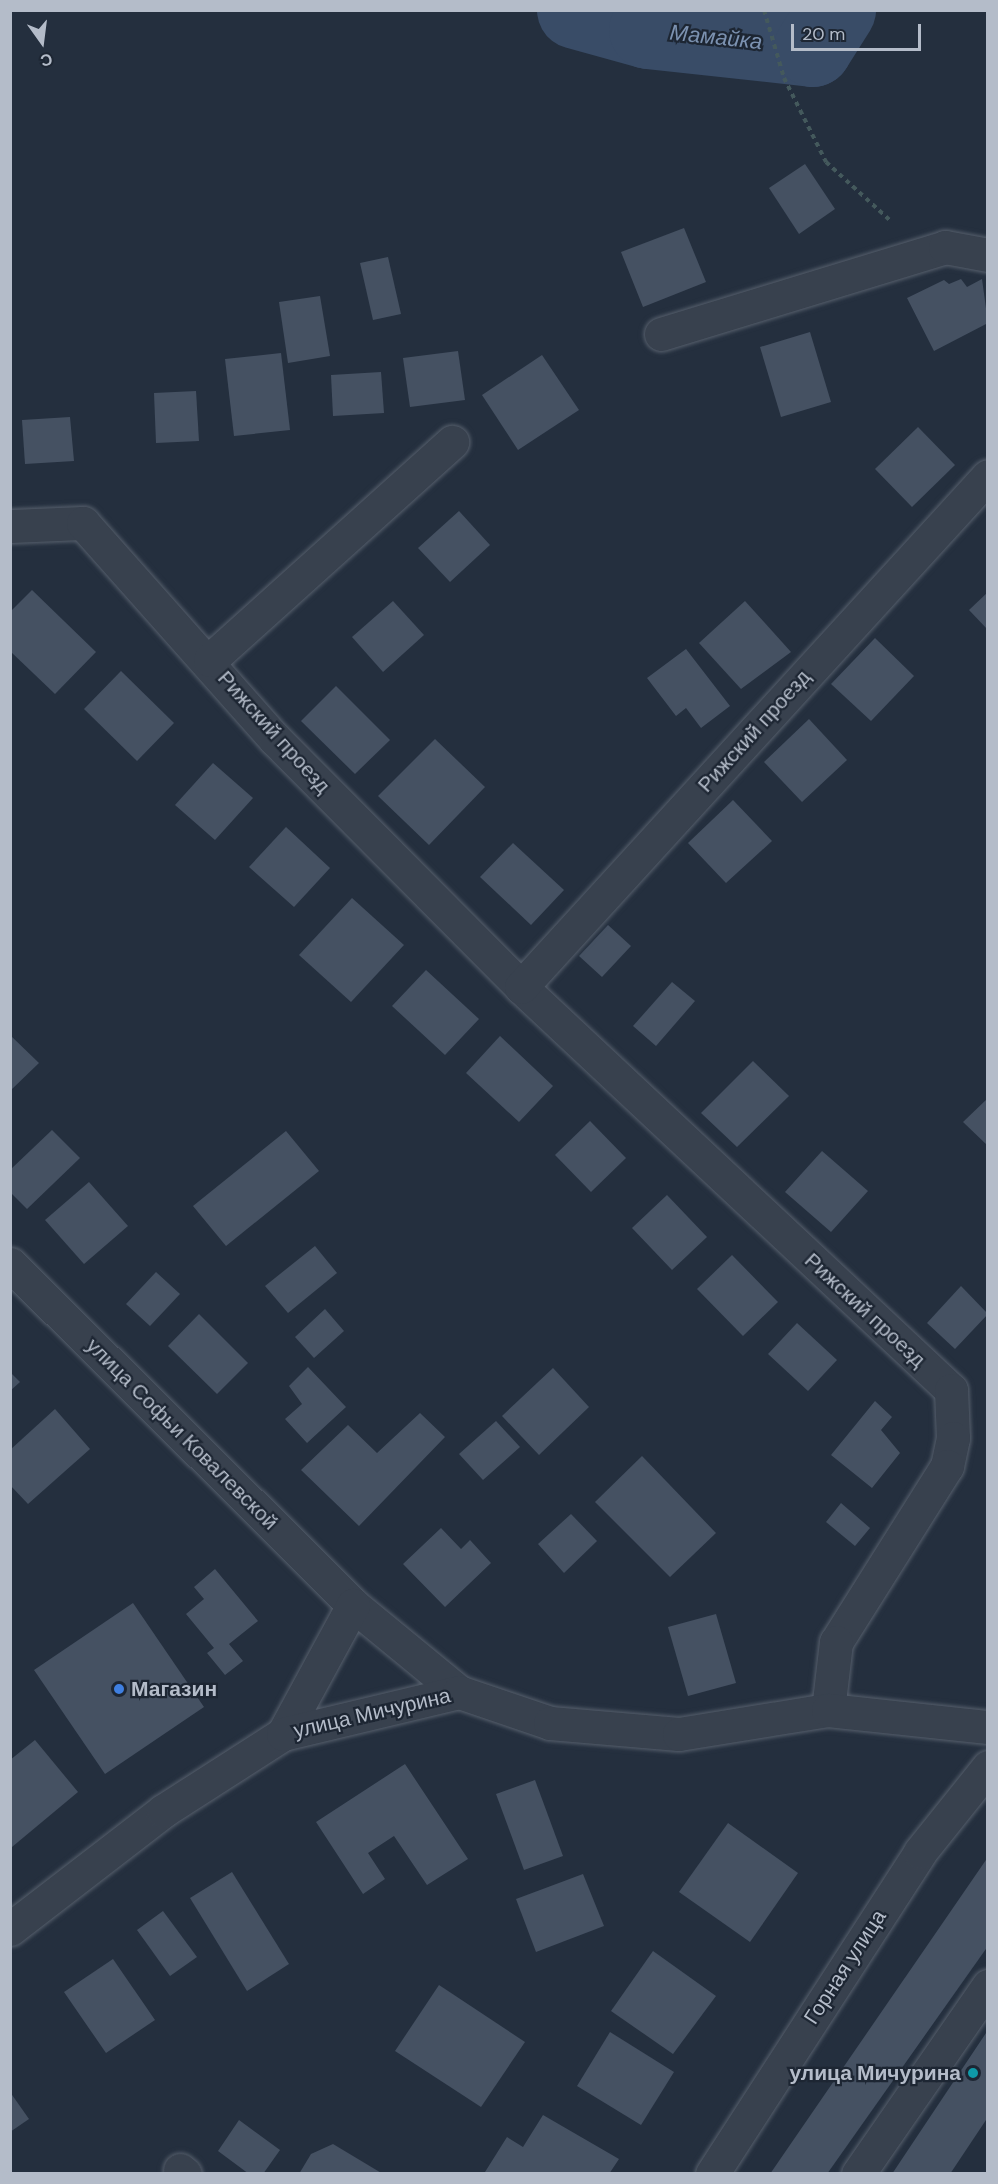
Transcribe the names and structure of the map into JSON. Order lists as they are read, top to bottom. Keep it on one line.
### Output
{"streets":{"street":["Рижский проезд","улица Софьи Ковалевской","улица Мичурина","Горная улица"]},"crossings":[["Рижский проезд","улица Мичурина"],["улица Софьи Ковалевской","улица Мичурина"]],"water":["Мамайка"],"places":["Магазин","улица Мичурина"],"scale_bar":"20 m","north":"bottom"}
